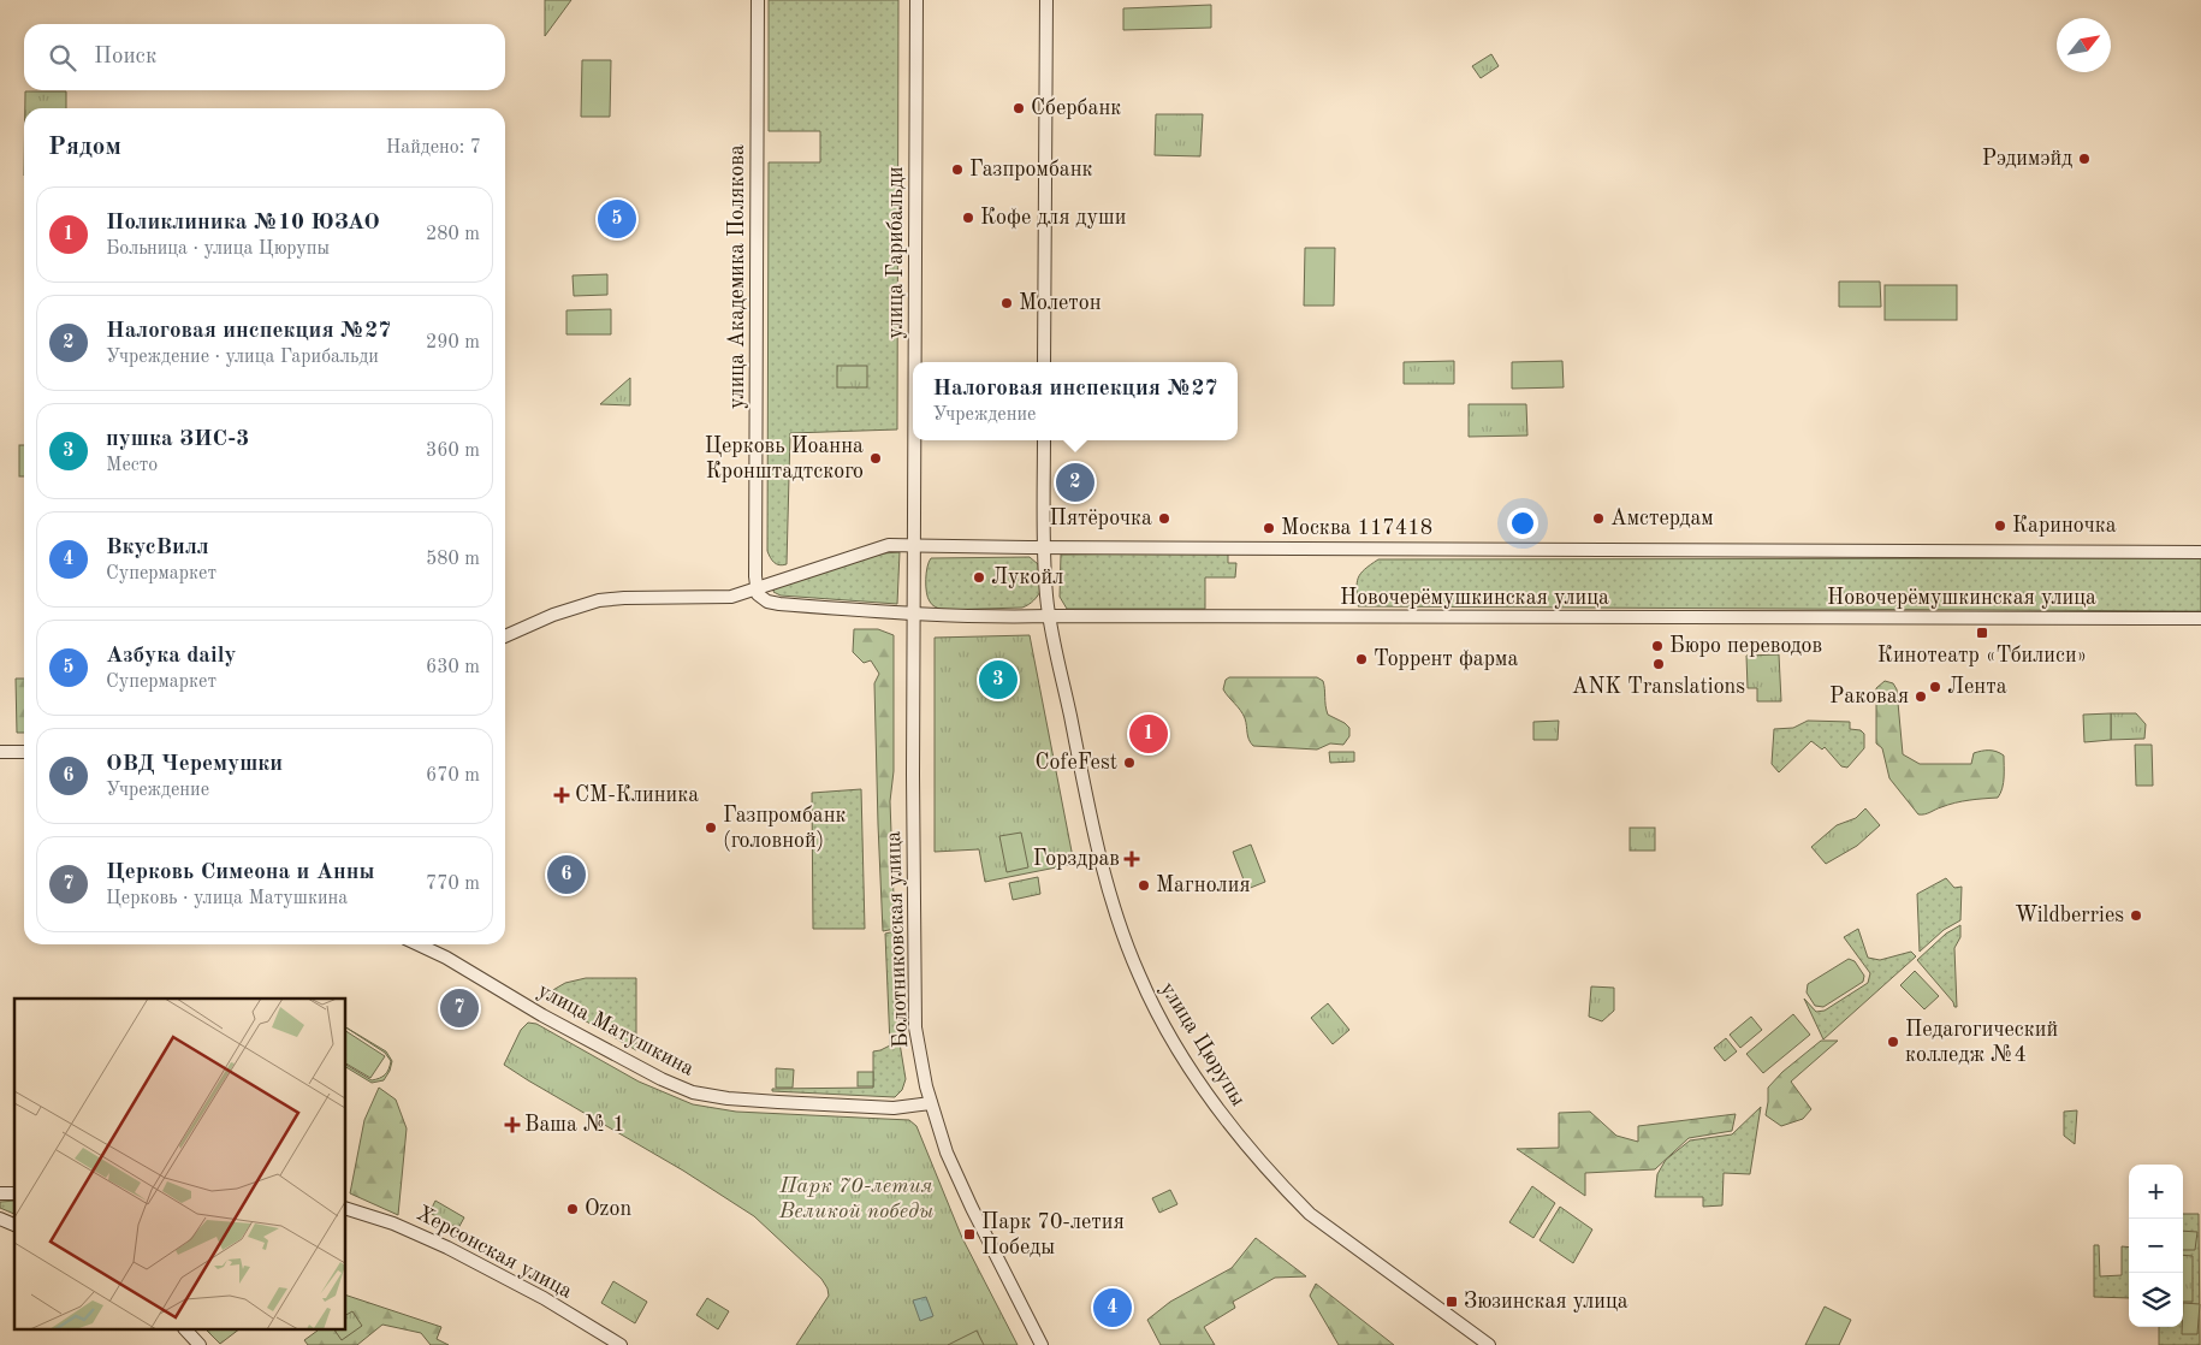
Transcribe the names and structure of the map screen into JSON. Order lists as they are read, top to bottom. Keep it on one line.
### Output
{"streets":{"street":["улица Гарибальди","улица Академика Полякова","Новочерёмушкинская улица","Болотниковская улица","улица Матушкина","улица Цюрупы","Херсонская улица"]},"crossings":[["улица Гарибальди","Новочерёмушкинская улица"],["улица Гарибальди","Болотниковская улица"],["улица Академика Полякова","Новочерёмушкинская улица"],["Новочерёмушкинская улица","Болотниковская улица"],["Новочерёмушкинская улица","улица Цюрупы"],["Болотниковская улица","улица Матушкина"]],"parks":["Парк 70-летия Великой победы"],"places":{"other":["Сбербанк","Рэдимэйд","Газпромбанк","Кофе для души","Молетон","Церковь Иоанна Кронштадтского","Пятёрочка","Амстердам","Кариночка","Москва 117418","Лукойл","Бюро переводов","Торрент фарма","ANK Translations","Лента","Раковая","CofeFest","Газпромбанк (головной)","Магнолия","Wildberries","Педагогический колледж №4","Ozon"],"transit":["Кинотеатр «Тбилиси»","Парк 70-летия Победы","Зюзинская улица"],"health":["СМ-Клиника","Горздрав","Ваша № 1"]},"north":"top right","page":{"search":"Поиск","heading":["Рядом","Найдено: 7"],"list":[{"mark":"1","name":"Поликлиника №10 ЮЗАО","note":"Больница · улица Цюрупы","value":"280 m"},{"mark":"2","name":"Налоговая инспекция №27","note":"Учреждение · улица Гарибальди","value":"290 m"},{"mark":"3","name":"пушка ЗИС-3","note":"Место","value":"360 m"},{"mark":"4","name":"ВкусВилл","note":"Супермаркет","value":"580 m"},{"mark":"5","name":"Азбука daily","note":"Супермаркет","value":"630 m"},{"mark":"6","name":"ОВД Черемушки","note":"Учреждение","value":"670 m"},{"mark":"7","name":"Церковь Симеона и Анны","note":"Церковь · улица Матушкина","value":"770 m"}],"pins":["5","2","3","1","6","7","4"],"popup":["Налоговая инспекция №27","Учреждение"],"map_buttons":["+","−"]}}
